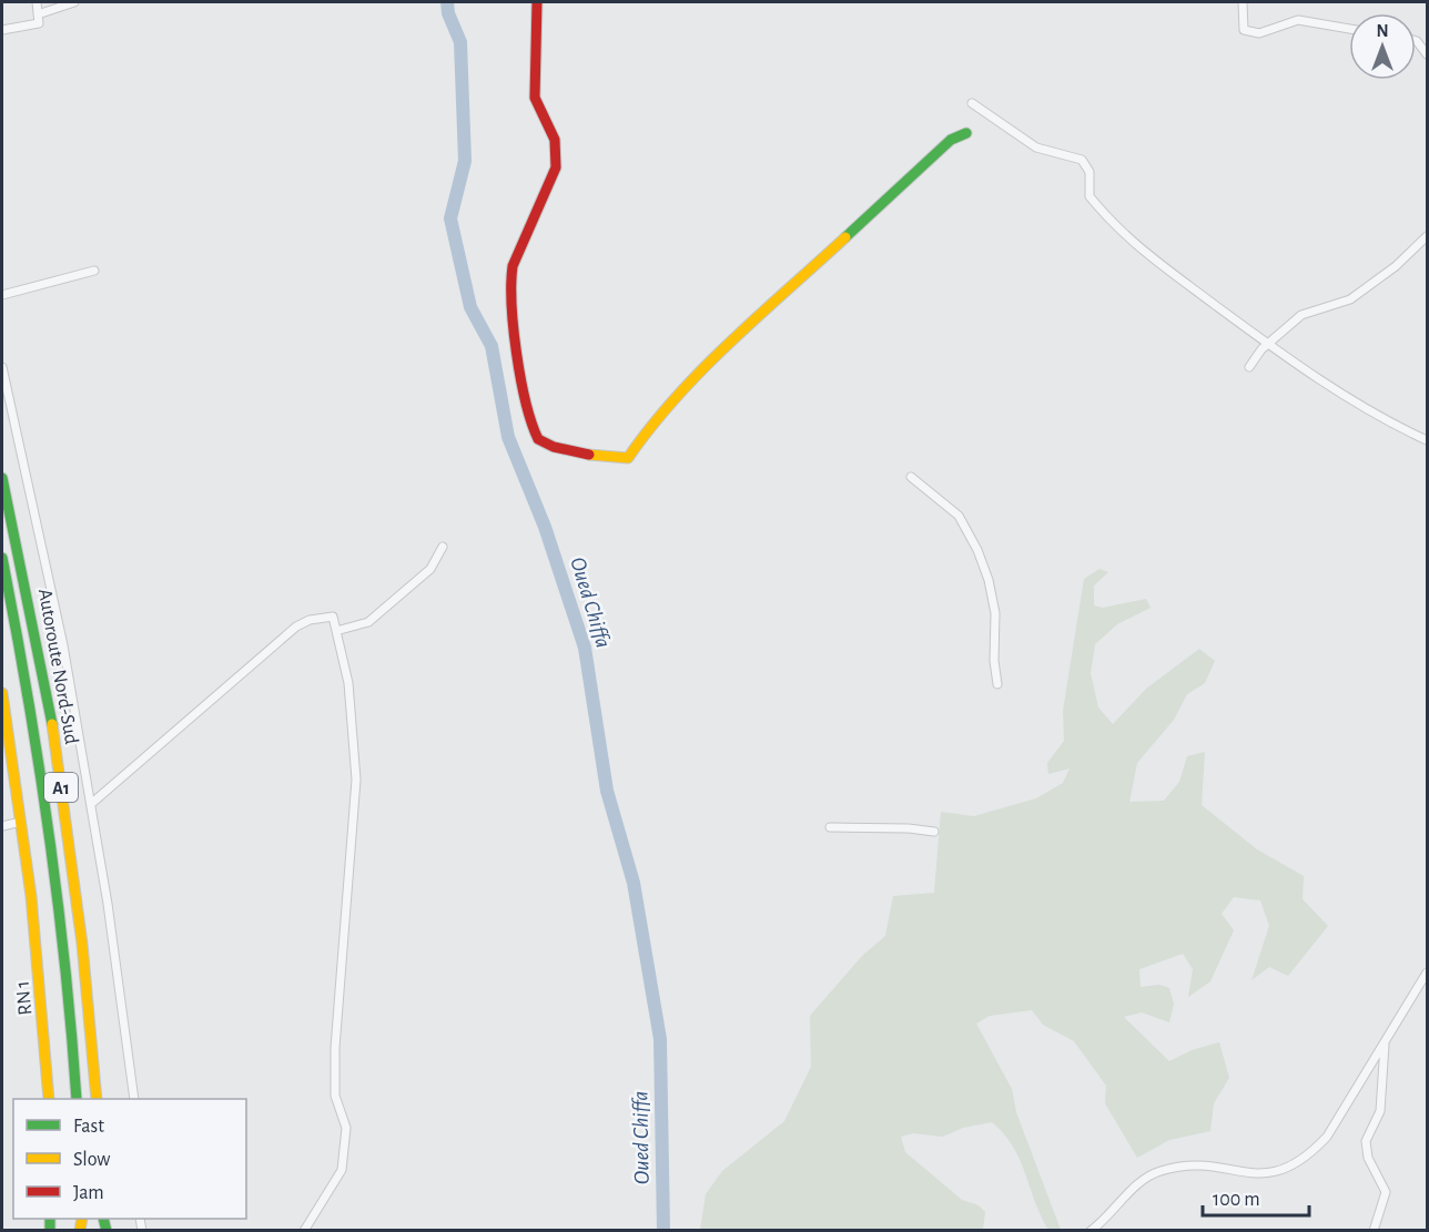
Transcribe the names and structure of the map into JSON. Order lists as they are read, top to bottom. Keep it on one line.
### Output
{"streets":{"main road":["Autoroute Nord-Sud","A1","RN 1"]},"water":["Oued Chiffa"],"legend":["Fast","Slow","Jam"],"scale_bar":"100 m","north":"top"}
